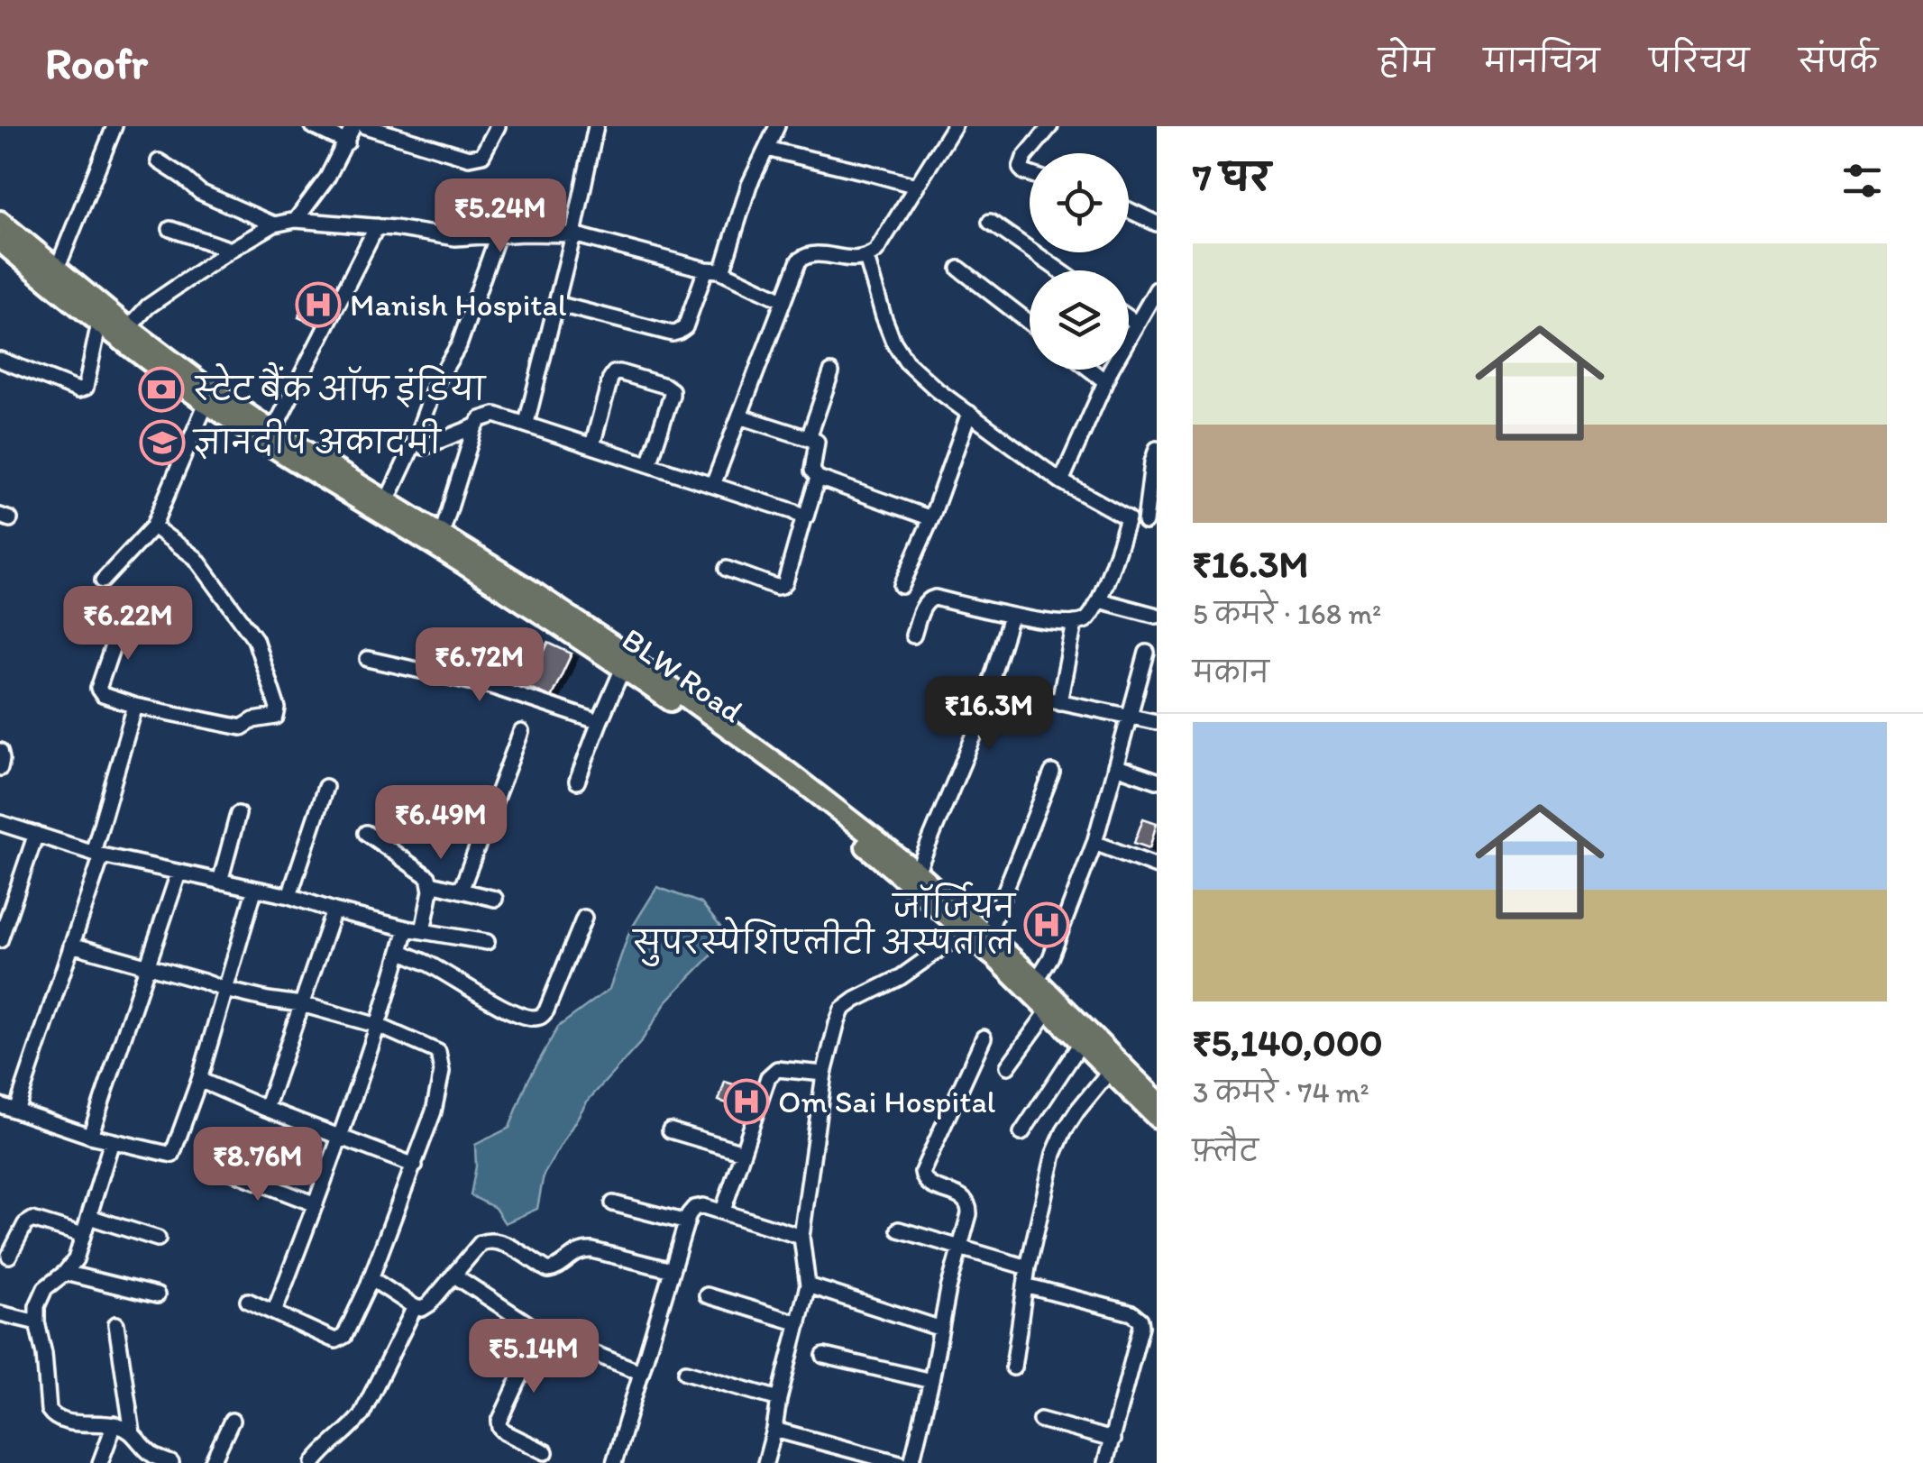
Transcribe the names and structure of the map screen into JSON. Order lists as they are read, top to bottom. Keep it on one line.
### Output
{"streets":{"main road":["BLW Road"]},"places":{"hospital":["Manish Hospital","जाॅर्जियन सुपरस्पेशिएलीटी अस्पताल","Om Sai Hospital"],"bank":["स्टेट बैंक ऑफ इंडिया"],"school or university":["ज्ञानदीप अकादमी"]},"page":{"header":"Roofr","nav":["होम","मानचित्र","परिचय","संपर्क"],"heading":"7 घर","price":["₹5.24M","₹6.22M","₹6.72M","₹16.3M","₹6.49M","₹8.76M","₹5.14M"],"list":[{"name":"₹16.3M","note":"5 कमरे · 168 m² · मकान"},{"name":"₹5,140,000","note":"3 कमरे · 74 m² · फ़्लैट"}]}}
